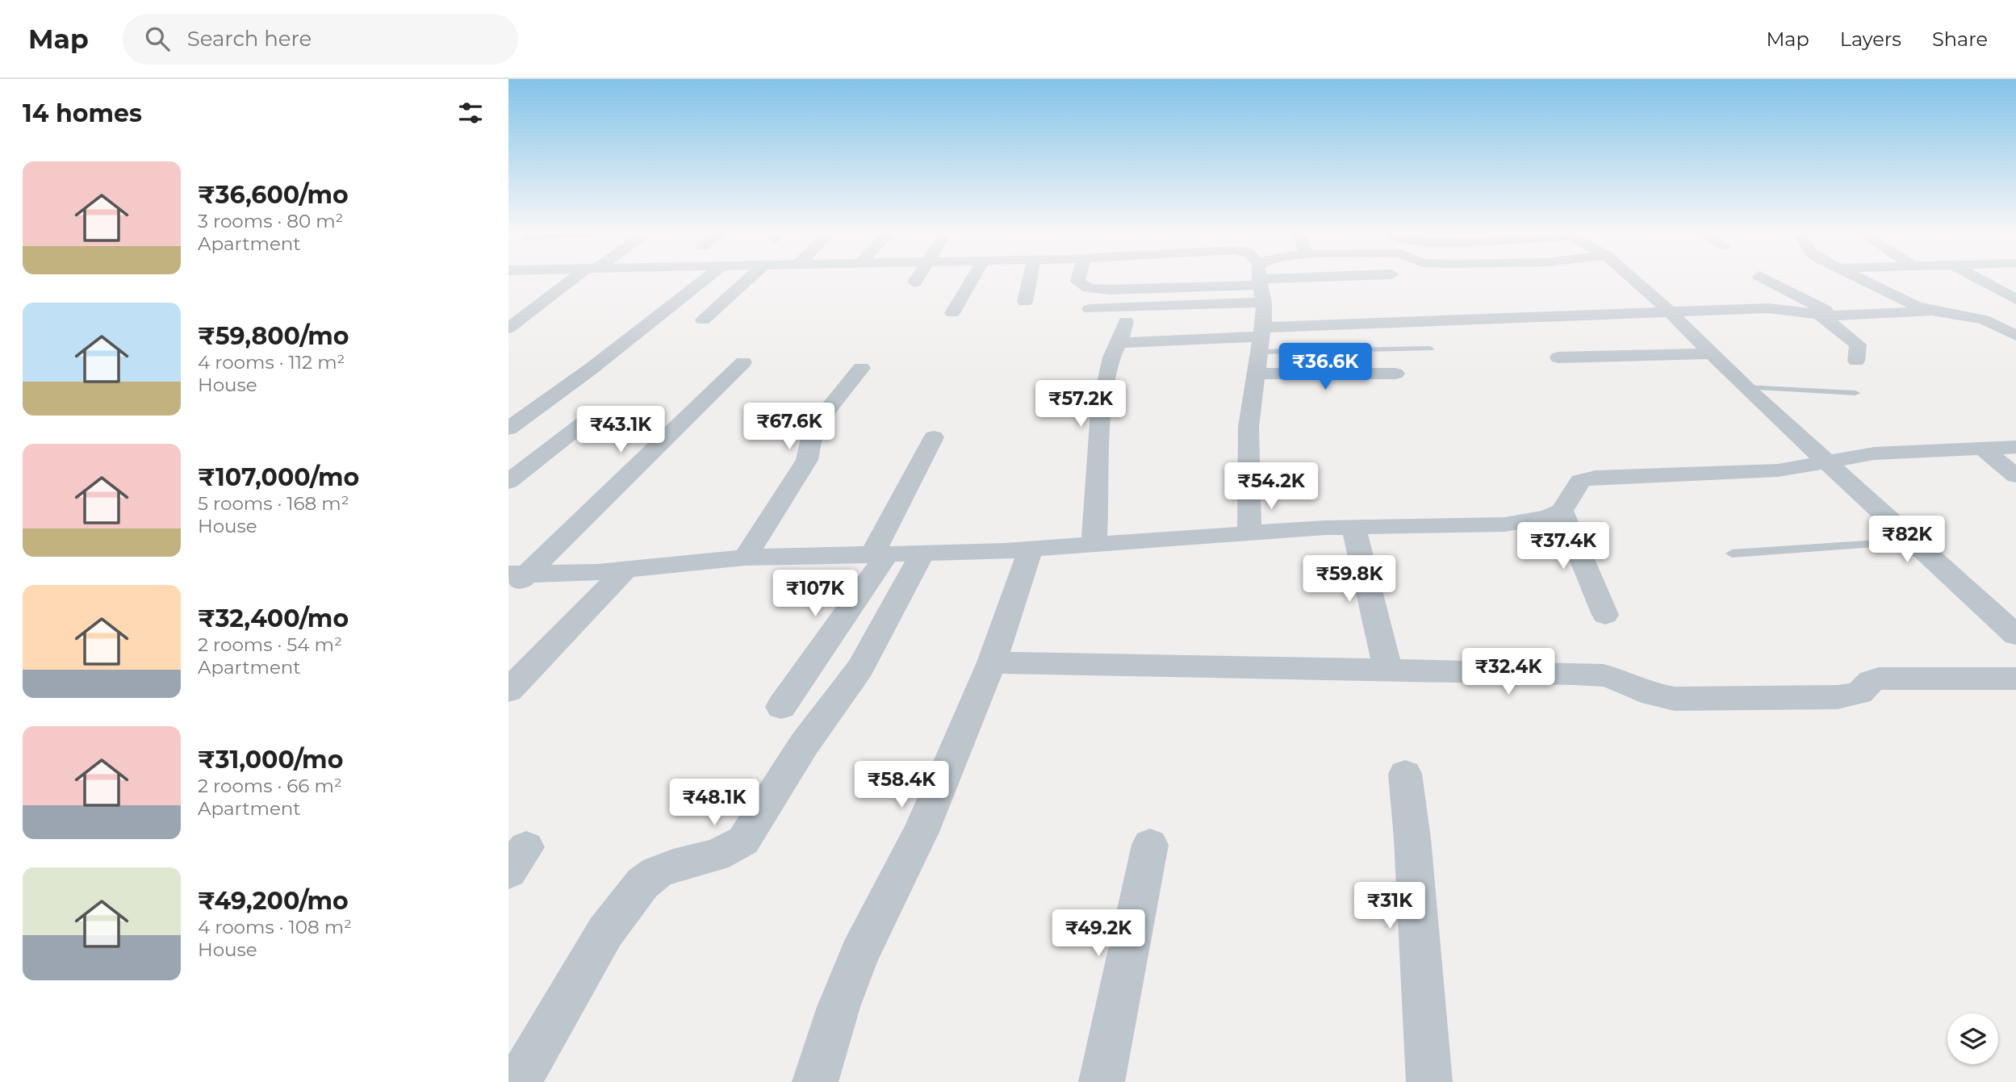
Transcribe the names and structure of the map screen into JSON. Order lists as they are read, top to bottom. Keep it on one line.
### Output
{"page":{"header":"Map","search":"Search here","nav":["Map","Layers","Share"],"heading":"14 homes","list":[{"name":"₹36,600/mo","note":"3 rooms · 80 m² · Apartment"},{"name":"₹59,800/mo","note":"4 rooms · 112 m² · House"},{"name":"₹107,000/mo","note":"5 rooms · 168 m² · House"},{"name":"₹32,400/mo","note":"2 rooms · 54 m² · Apartment"},{"name":"₹31,000/mo","note":"2 rooms · 66 m² · Apartment"},{"name":"₹49,200/mo","note":"4 rooms · 108 m² · House"}],"price":["₹36.6K","₹57.2K","₹67.6K","₹43.1K","₹54.2K","₹82K","₹37.4K","₹59.8K","₹107K","₹32.4K","₹58.4K","₹48.1K","₹31K","₹49.2K"]}}
